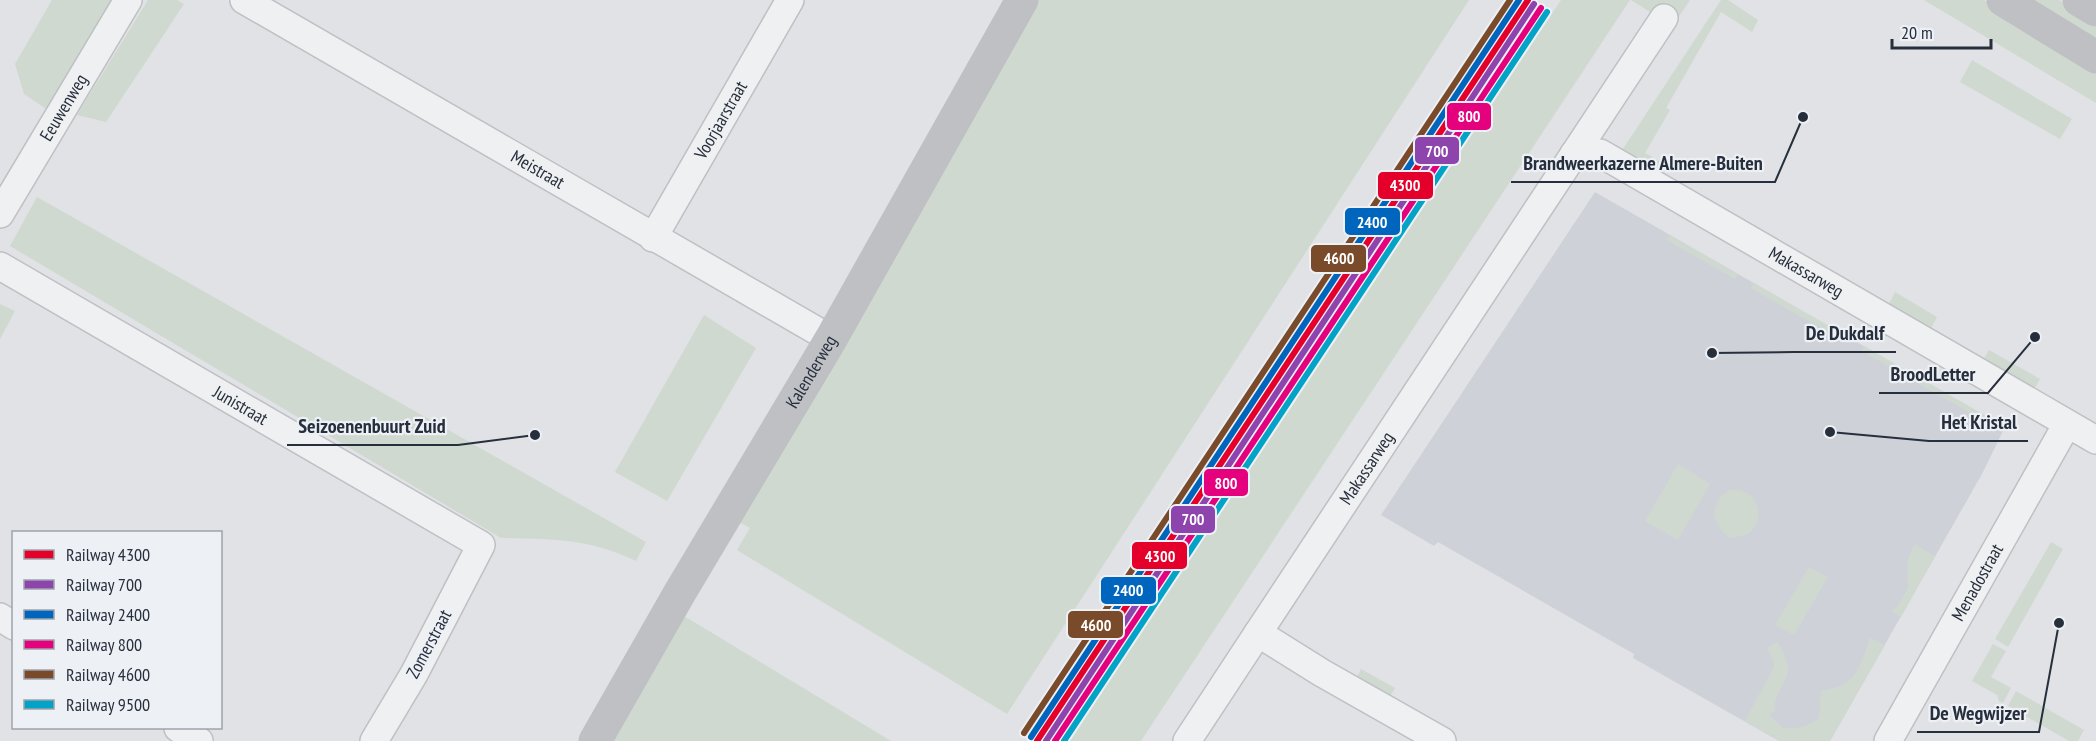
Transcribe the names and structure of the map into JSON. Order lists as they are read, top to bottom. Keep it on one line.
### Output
{"streets":{"street":["Eeuwenweg","Voorjaarstraat","Meistraat","Makassarweg","Kalenderweg","Junistraat","Menadostraat","Zomerstraat"]},"crossings":[["Voorjaarstraat","Meistraat"],["Meistraat","Kalenderweg"],["Makassarweg","Menadostraat"],["Junistraat","Zomerstraat"]],"places":["Brandweerkazerne Almere-Buiten","BroodLetter","De Dukdalf","Het Kristal","Seizoenenbuurt Zuid","De Wegwijzer"],"lines":["rail line 4300","rail line 2400","rail line 4600","rail line 700","rail line 800","rail line 9500"],"legend":["Railway 4300","Railway 700","Railway 2400","Railway 800","Railway 4600","Railway 9500"],"scale_bar":"20 m"}
